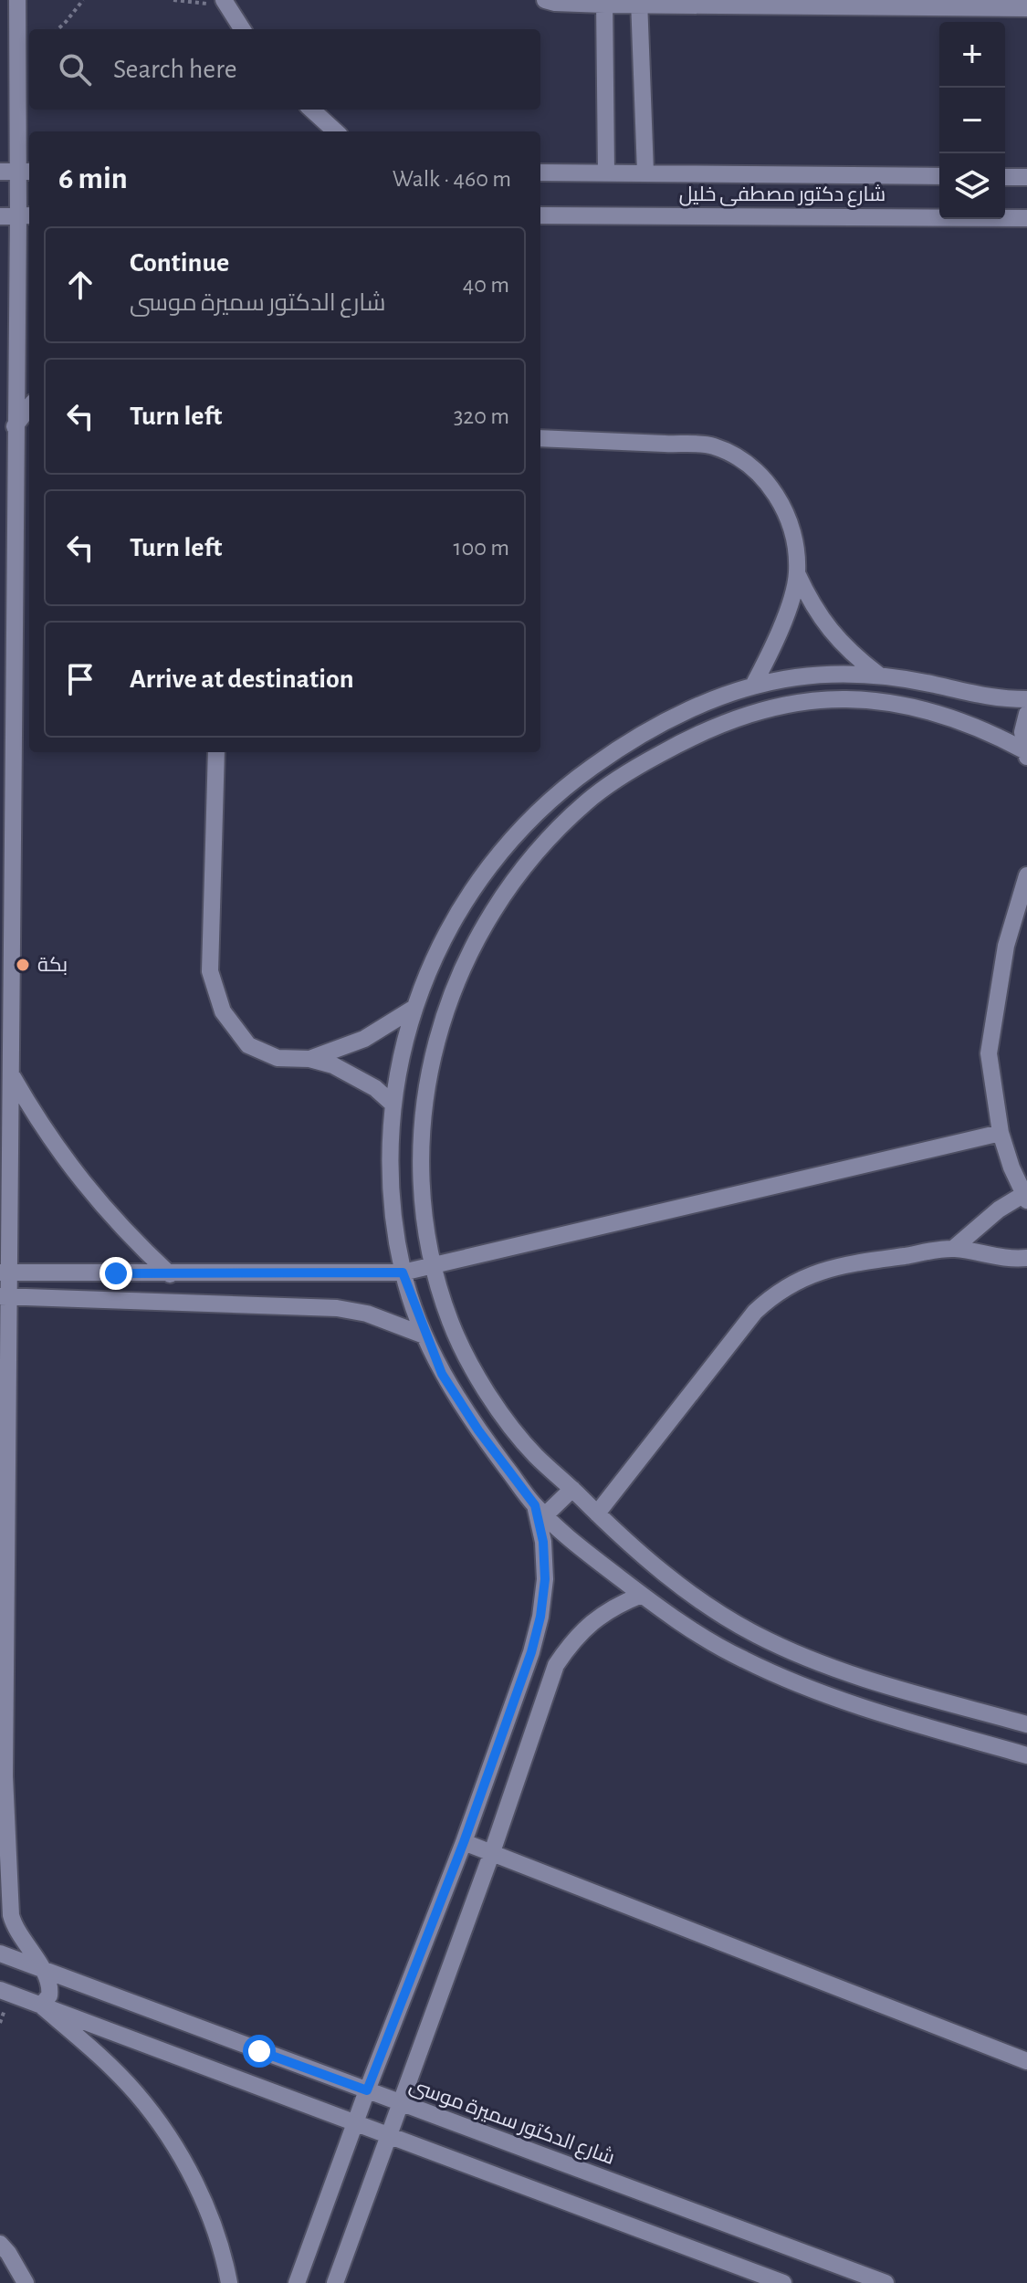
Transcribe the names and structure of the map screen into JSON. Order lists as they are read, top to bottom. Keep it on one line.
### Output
{"streets":{"street":["شارع دكتور مصطفى خليل","شارع الدكتور سميرة موسى"]},"places":["بكة"],"page":{"map_buttons":["+","−"],"search":"Search here","heading":["6 min","Walk · 460 m"],"list":[["Continue","شارع الدكتور سميرة موسى","40 m"],["Turn left","320 m"],["Turn left","100 m"],"Arrive at destination"]}}
